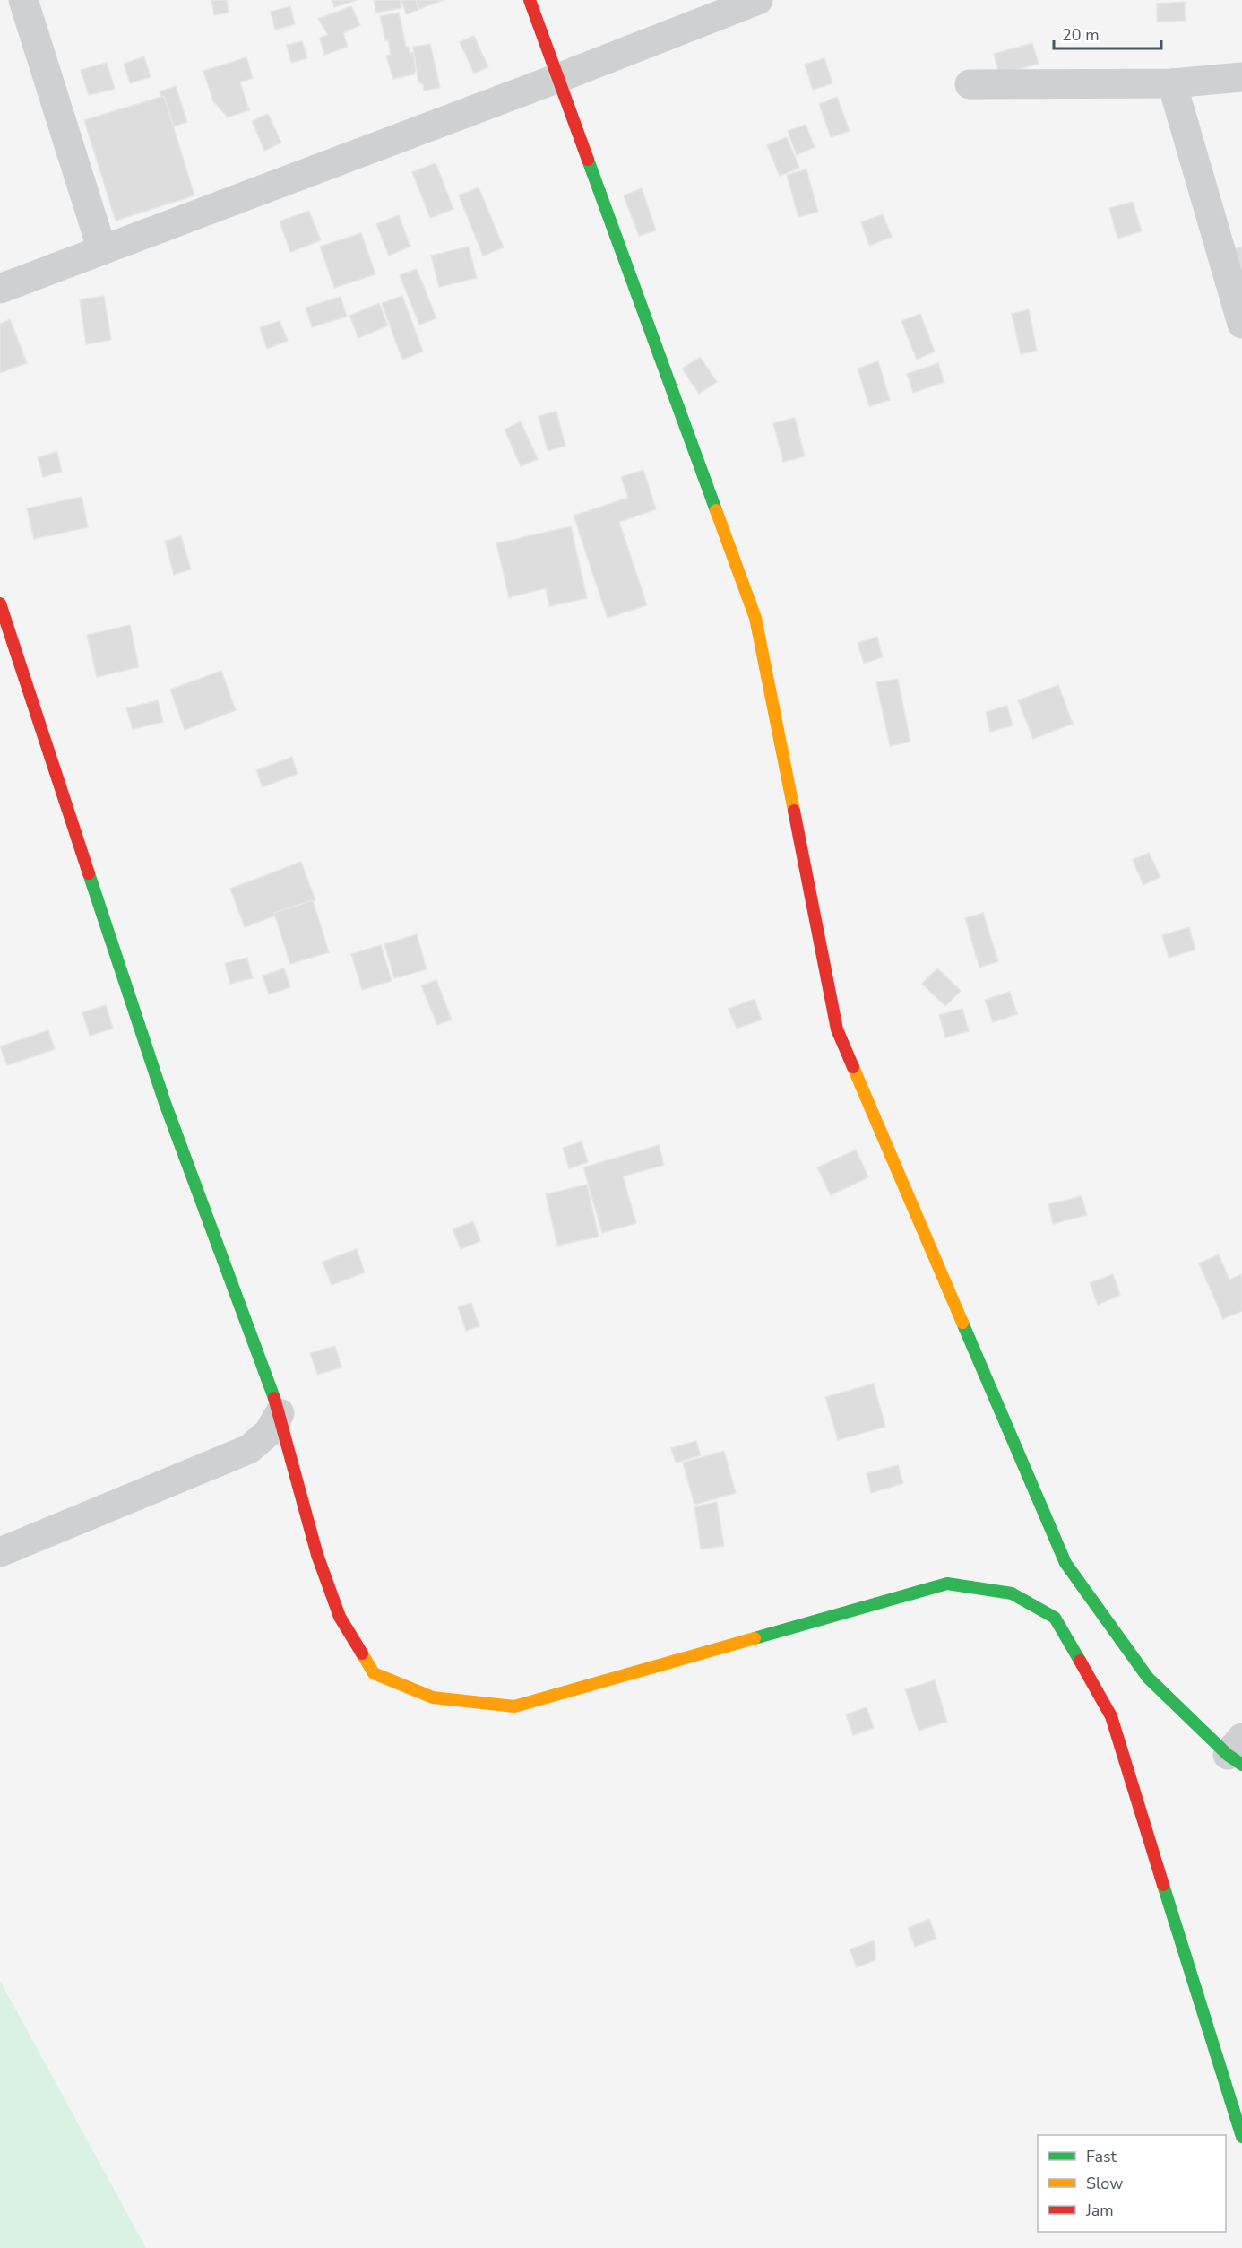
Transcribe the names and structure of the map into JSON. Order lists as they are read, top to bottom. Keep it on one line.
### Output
{"legend":["Fast","Slow","Jam"],"scale_bar":"20 m"}
